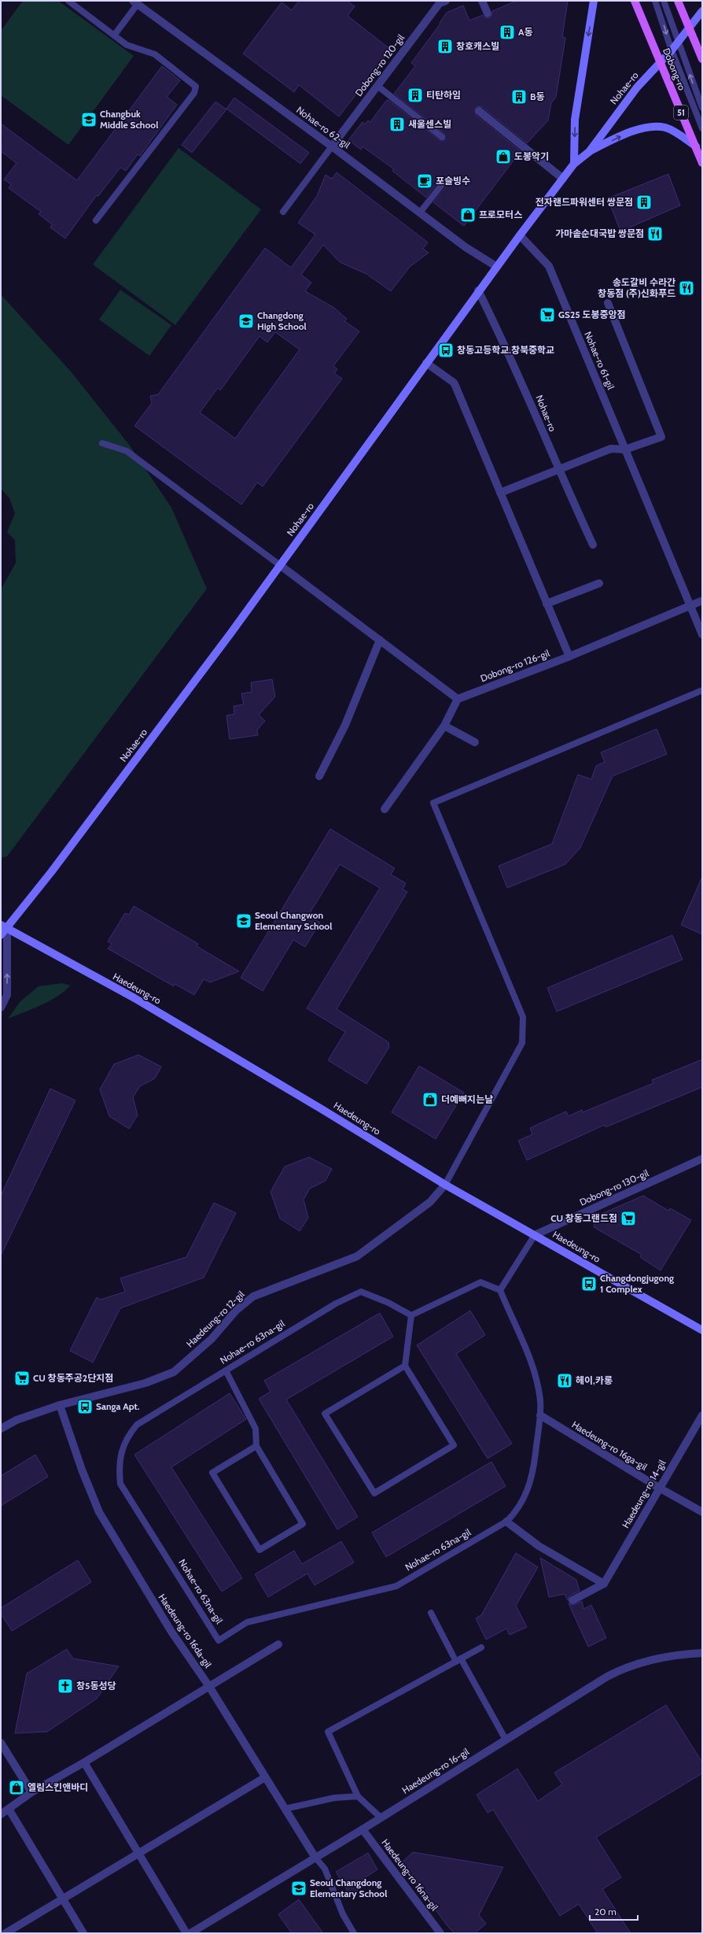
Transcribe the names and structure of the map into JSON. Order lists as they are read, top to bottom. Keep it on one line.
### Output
{"streets":{"main road":["Dobong-ro","Nohae-ro","51","Haedeung-ro"],"street":["Dobong-ro 120-gil","Nohae-ro 62-gil","Nohae-ro 61-gil","Dobong-ro 126-gil","Dobong-ro 130-gil","Haedeung-ro 12-gil","Haedeung-ro 16ga-gil","Haedeung-ro 14-gil","Haedeung-ro 16da-gil","Haedeung-ro 16-gil","Haedeung-ro 16na-gil"],"lane":["Nohae-ro 63na-gil"]},"crossings":[["Dobong-ro 120-gil","Nohae-ro 62-gil"],["Dobong-ro","Nohae-ro"],["Nohae-ro","Nohae-ro 62-gil"],["Nohae-ro","Nohae-ro 61-gil"],["Nohae-ro","Haedeung-ro"],["Nohae-ro 61-gil","Dobong-ro 126-gil"],["Haedeung-ro","Dobong-ro 130-gil"],["Haedeung-ro","Haedeung-ro 12-gil"],["Haedeung-ro 12-gil","Haedeung-ro 16da-gil"],["Nohae-ro 63na-gil","Haedeung-ro 16ga-gil"],["Haedeung-ro 16ga-gil","Haedeung-ro 14-gil"],["Haedeung-ro 16da-gil","Haedeung-ro 16-gil"],["Haedeung-ro 16-gil","Haedeung-ro 16na-gil"]],"places":{"building":["A동","창호캐스빌","티탄하임","B동","새울센스빌","전자랜드파워센터 쌍문점"],"school or university":["Changbuk Middle School","Changdong High School","Seoul Changwon Elementary School","Seoul Changdong Elementary School"],"shop":["도봉악기","프로모터스","더예뻐지는날","엘림스킨앤바디"],"cafe":["포슬빙수"],"restaurant":["가마솥순대국밥 쌍문점","송도갈비 수라간 창동점 (주)신화푸드","헤이,카롱"],"supermarket":["GS25 도봉중앙점","CU 창동그랜드점","CU 창동주공2단지점"],"bus stop":["창동고등학교.창북중학교","Changdongjugong 1 Complex","Sanga Apt."],"church":["창5동성당"]},"scale_bar":"20 m"}
